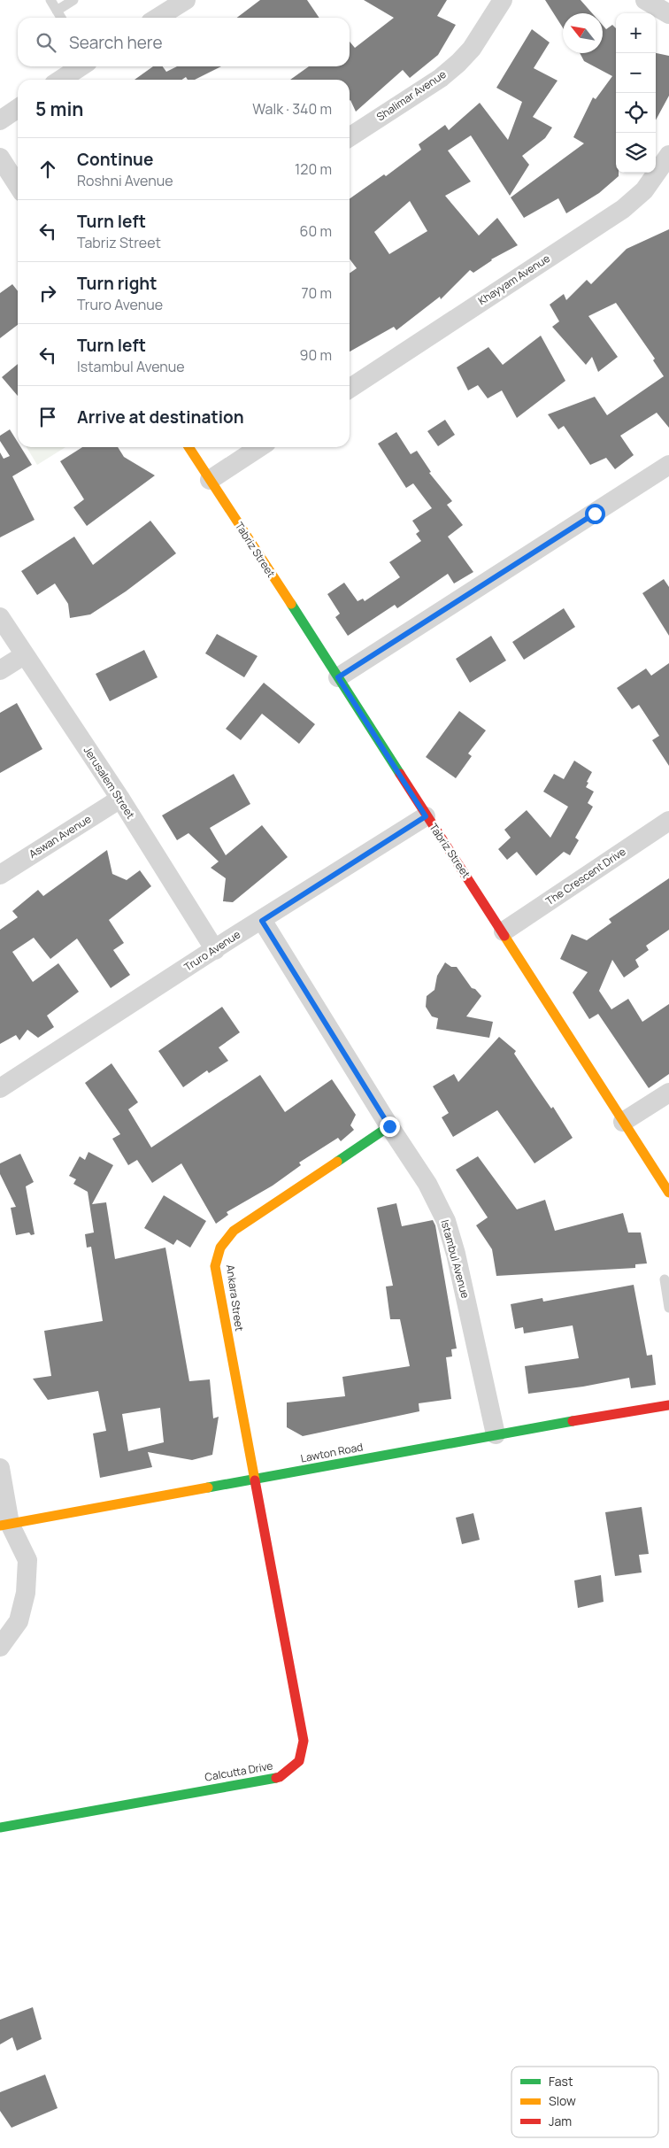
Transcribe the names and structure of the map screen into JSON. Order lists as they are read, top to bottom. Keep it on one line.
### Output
{"streets":{"street":["Shalimar Avenue","Khayyam Avenue","Tabriz Street","Jerusalem Street","Aswan Avenue","The Crescent Drive","Truro Avenue","Istambul Avenue","Ankara Street","Lawton Road","Calcutta Drive"]},"crossings":[["Tabriz Street","The Crescent Drive"],["Tabriz Street","Truro Avenue"],["Jerusalem Street","Aswan Avenue"],["Jerusalem Street","Truro Avenue"],["Truro Avenue","Istambul Avenue"],["Istambul Avenue","Ankara Street"],["Istambul Avenue","Lawton Road"],["Ankara Street","Lawton Road"],["Ankara Street","Calcutta Drive"],["Lawton Road","Calcutta Drive"]],"legend":["Fast","Slow","Jam"],"north":"top left","page":{"map_buttons":["+","−"],"search":"Search here","heading":["5 min","Walk · 340 m"],"list":[["Continue","Roshni Avenue","120 m"],["Turn left","Tabriz Street","60 m"],["Turn right","Truro Avenue","70 m"],["Turn left","Istambul Avenue","90 m"],"Arrive at destination"]}}
